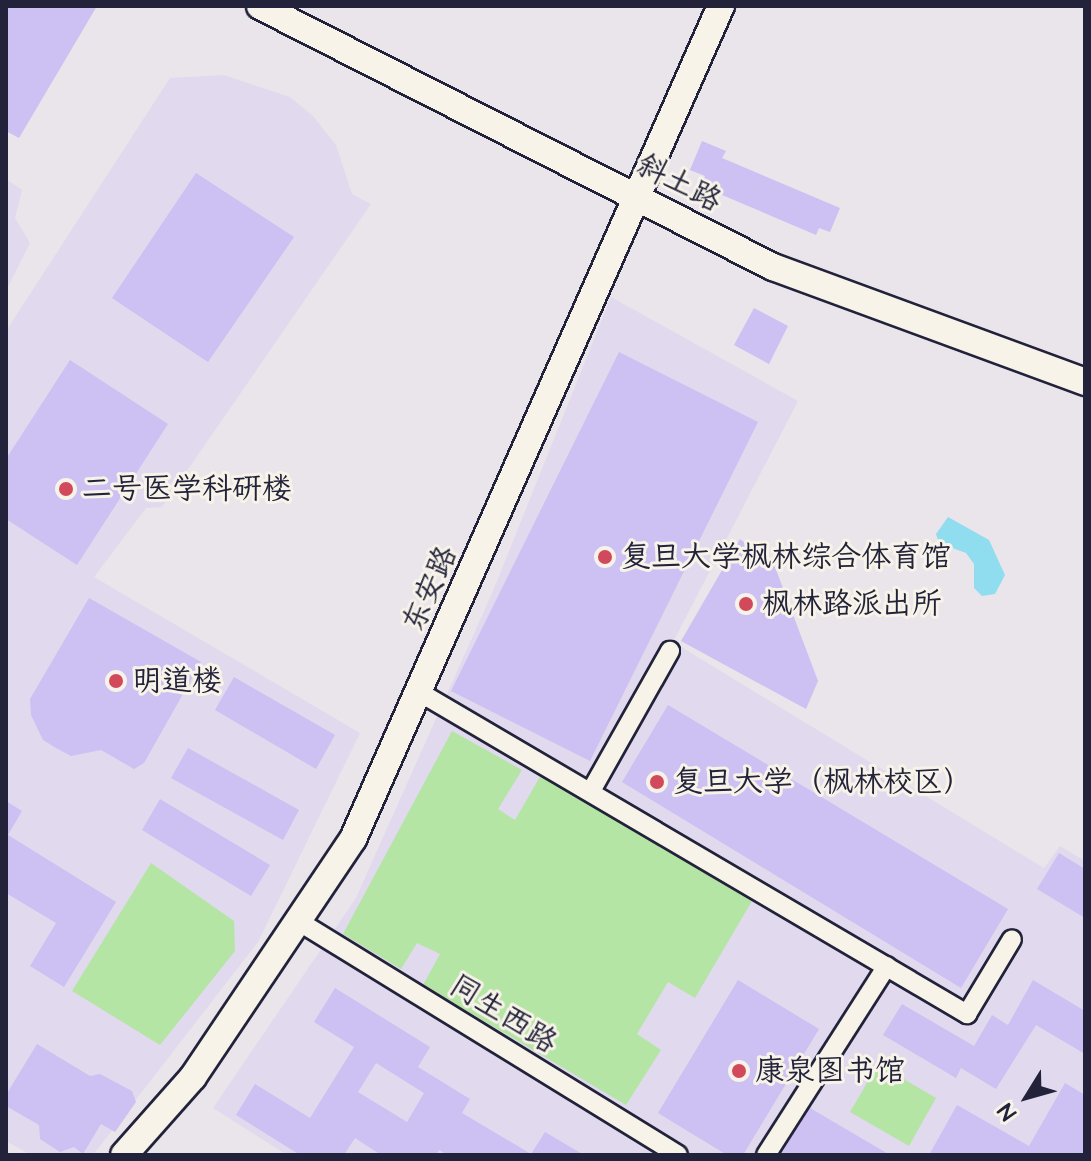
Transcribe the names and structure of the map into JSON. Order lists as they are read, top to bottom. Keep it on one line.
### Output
{"streets":{"street":["斜土路","东安路","同生西路"]},"crossings":[["斜土路","东安路"],["东安路","同生西路"]],"places":["二号医学科研楼","复旦大学枫林综合体育馆","枫林路派出所","明道楼","复旦大学（枫林校区）","康泉图书馆"],"north":"bottom left"}
